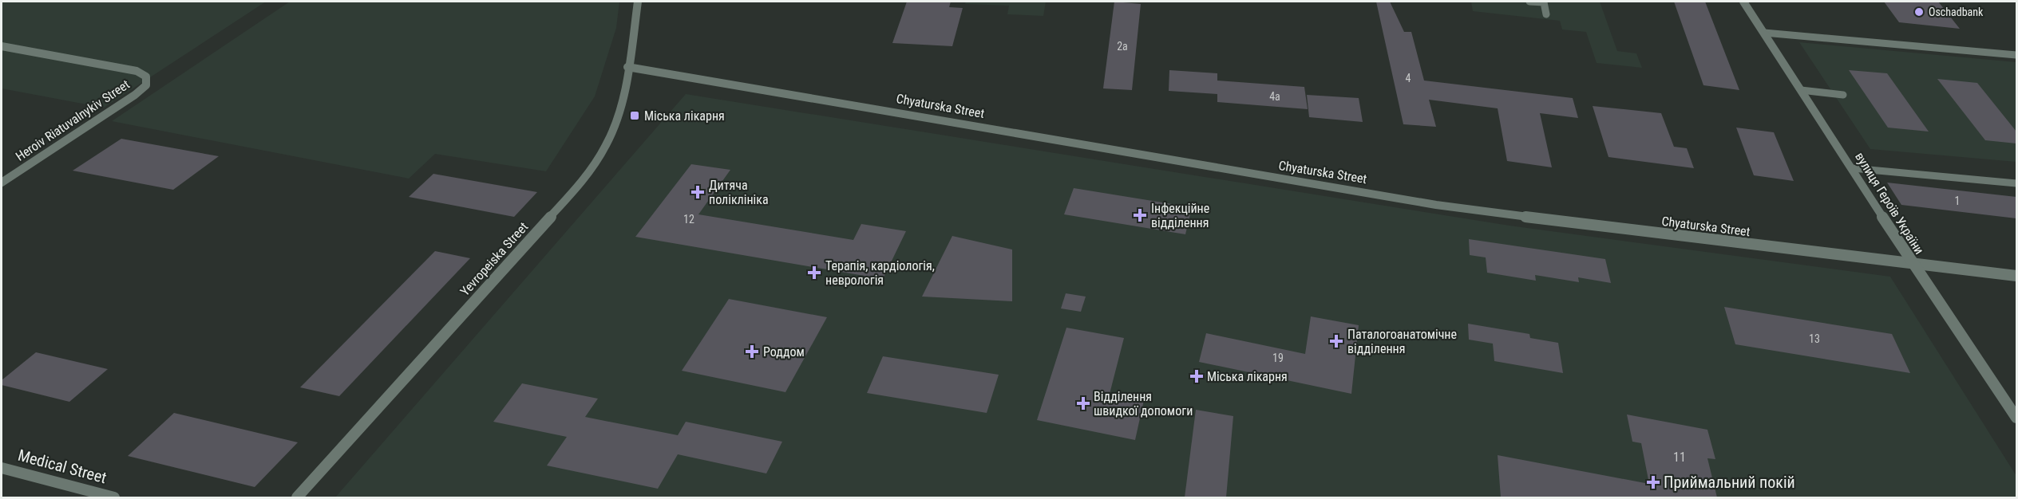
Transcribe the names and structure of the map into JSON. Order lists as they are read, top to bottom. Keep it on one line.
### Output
{"streets":{"street":["Chyaturska Street","Heroiv Riatuvalnykiv Street","вулиця Героїв України","Yevropeiska Street","Medical Street"]},"crossings":[["Chyaturska Street","вулиця Героїв України"],["Chyaturska Street","Yevropeiska Street"]],"places":{"other":["Oschadbank"],"transit":["Міська лікарня"],"health":["Дитяча поліклініка","Інфекційне відділення","Терапія, кардіологія, неврологія","Паталогоанатомічне відділення","Роддом","Мiська лiкарня","Відділення швидкої допомоги","Приймальний покій"]},"house_numbers":["2а","4","4а","1","12","13","19","11"]}
